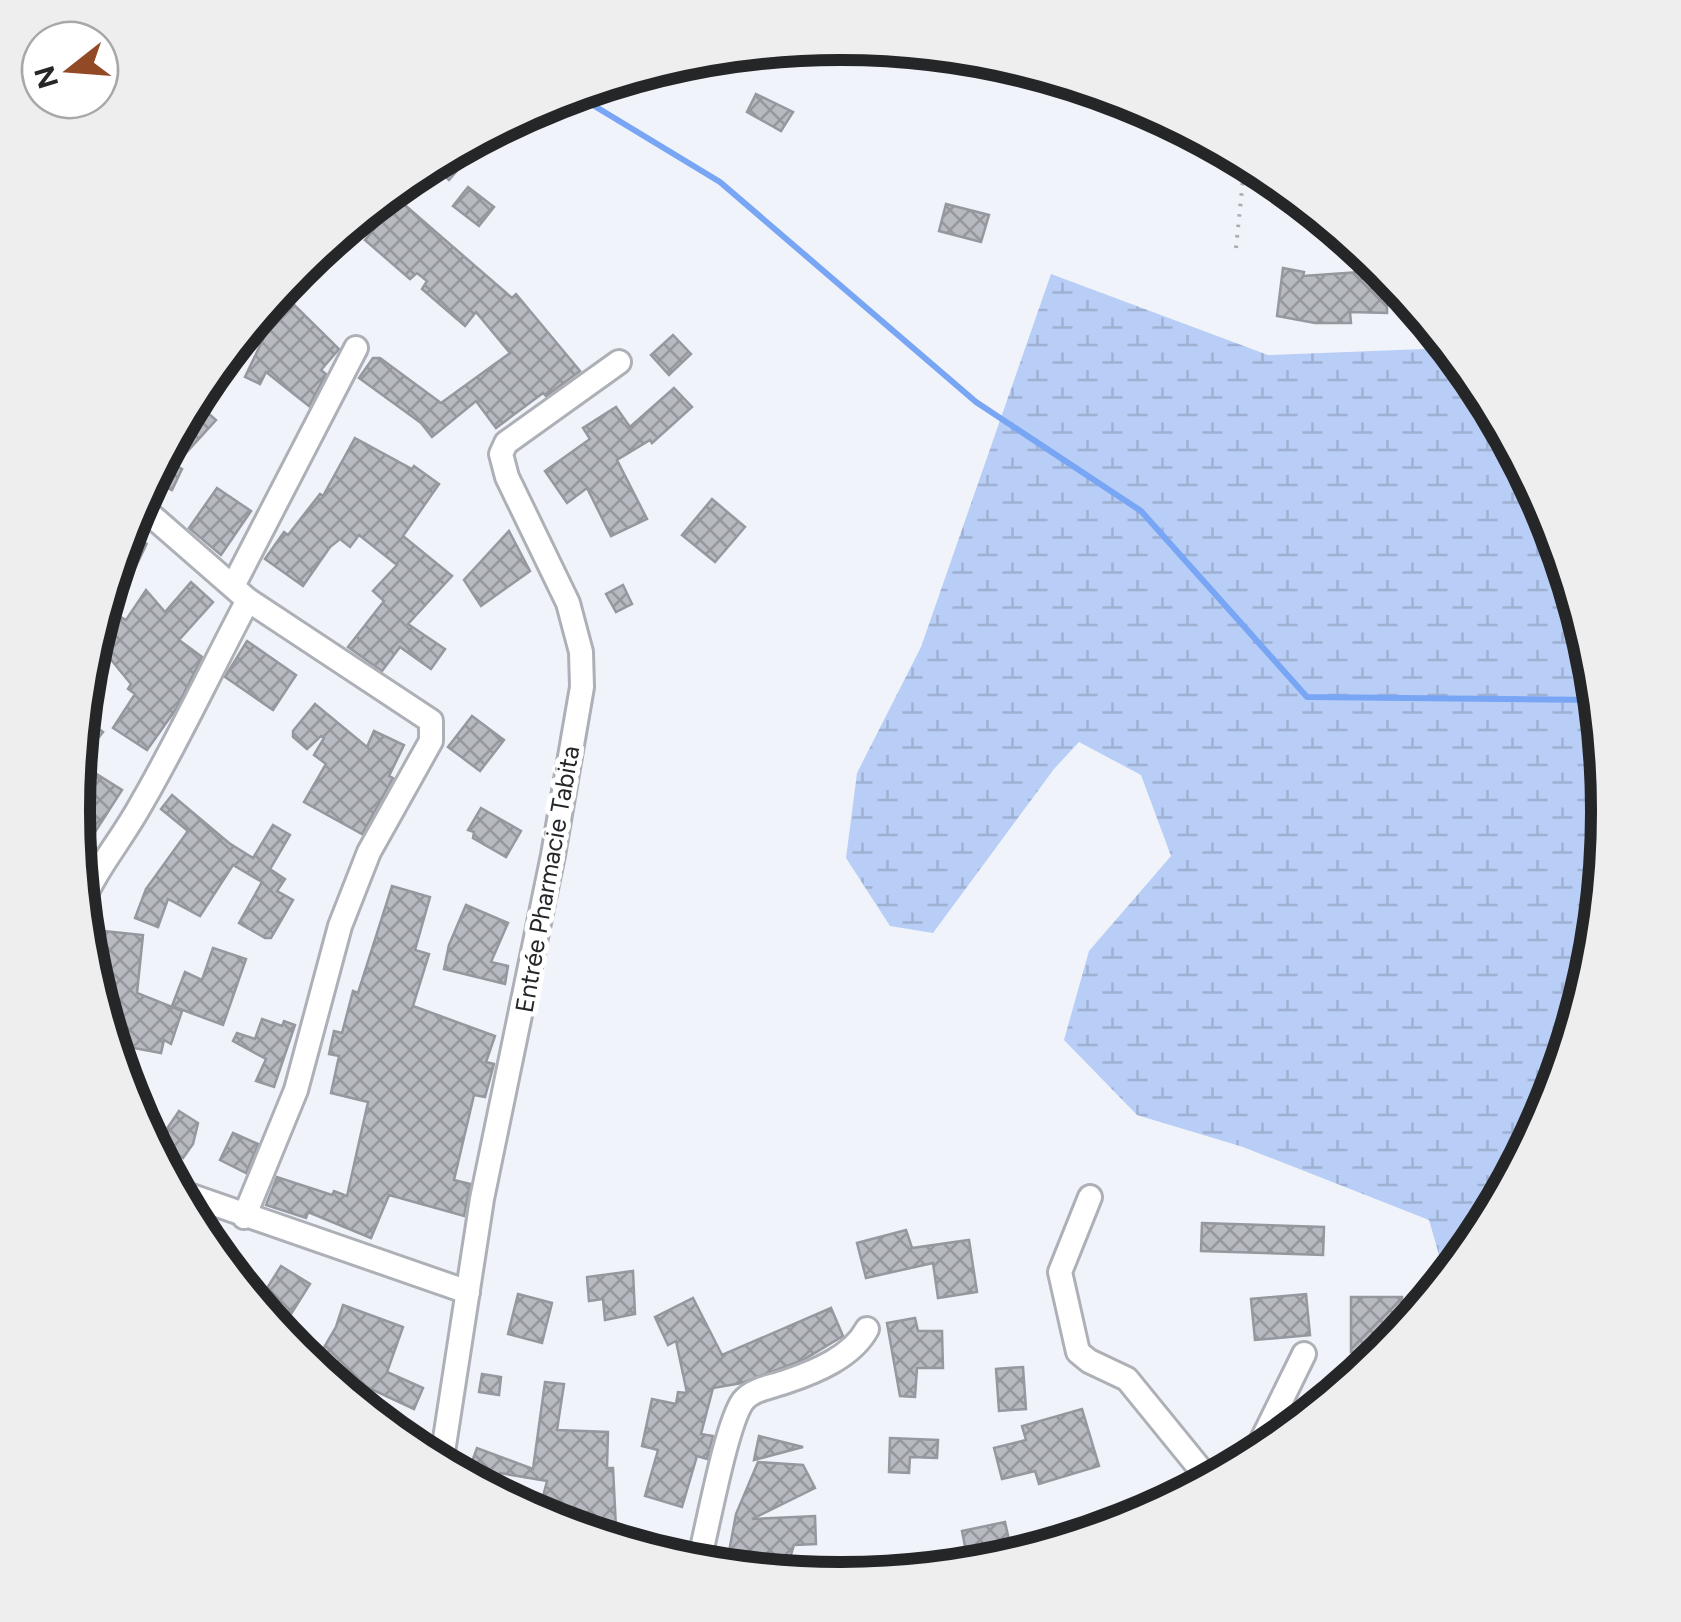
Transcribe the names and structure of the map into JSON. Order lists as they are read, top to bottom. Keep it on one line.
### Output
{"streets":{"street":["Entrée Pharmacie Tabita"]},"north":"left"}
